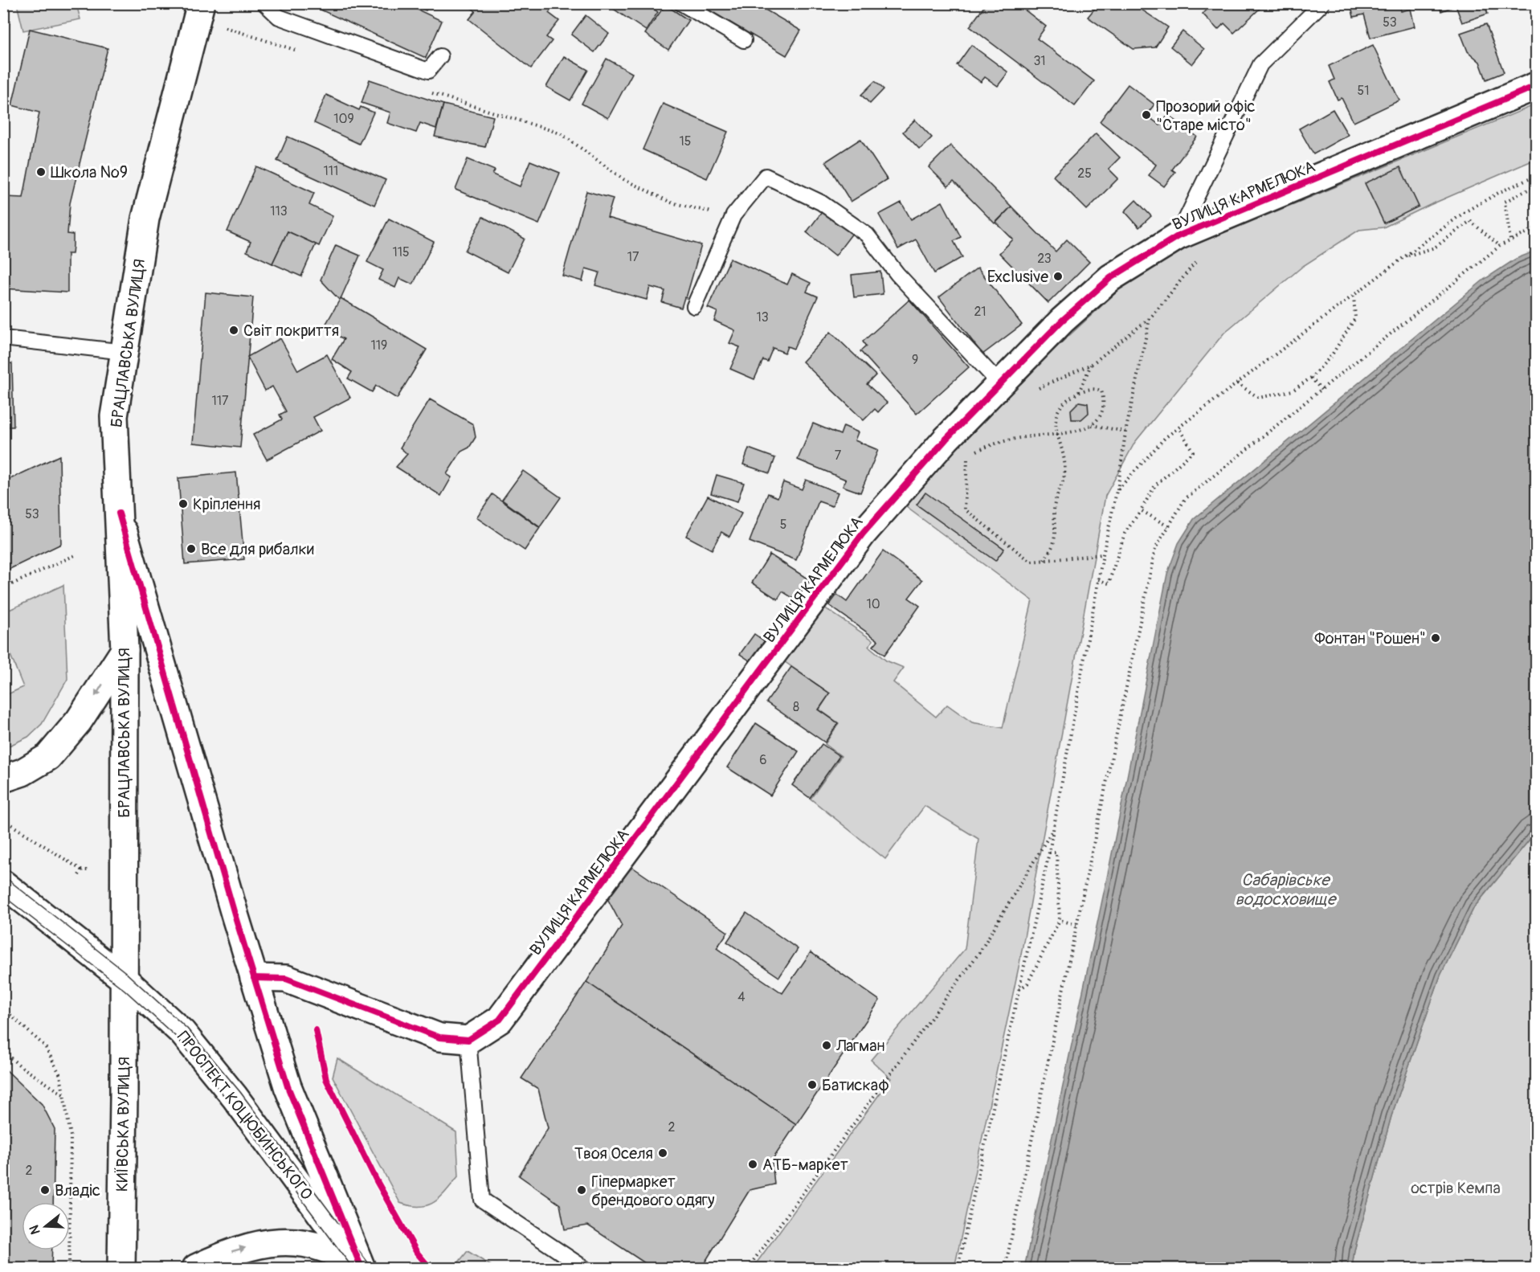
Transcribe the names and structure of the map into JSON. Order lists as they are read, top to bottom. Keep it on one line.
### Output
{"streets":{"street":["ВУЛИЦЯ КАРМЕЛЮКА","БРАЦЛАВСЬКА ВУЛИЦЯ","ПРОСПЕКТ КОЦЮБИНСЬКОГО","КИЇВСЬКА ВУЛИЦЯ"]},"crossings":[["БРАЦЛАВСЬКА ВУЛИЦЯ","ПРОСПЕКТ КОЦЮБИНСЬКОГО"],["БРАЦЛАВСЬКА ВУЛИЦЯ","КИЇВСЬКА ВУЛИЦЯ"],["ПРОСПЕКТ КОЦЮБИНСЬКОГО","КИЇВСЬКА ВУЛИЦЯ"]],"water":["Сабарівське водосховище"],"parks":["острів Кемпа"],"places":["Прозорий офіс \"Старе місто\"","Школа №9","Exclusive","Світ покриття","Кріплення","Все для рибалки","Фонтан \"Рошен\"","Лагман","Батискаф","Твоя Оселя","АТБ-маркет","Владіс","Гіпермаркет брендового одягу"],"house_numbers":["53","31","51","109","15","111","25","113","115","17","23","21","13","119","9","117","7","53","5","10","8","6","4","2","2"],"north":"left"}
